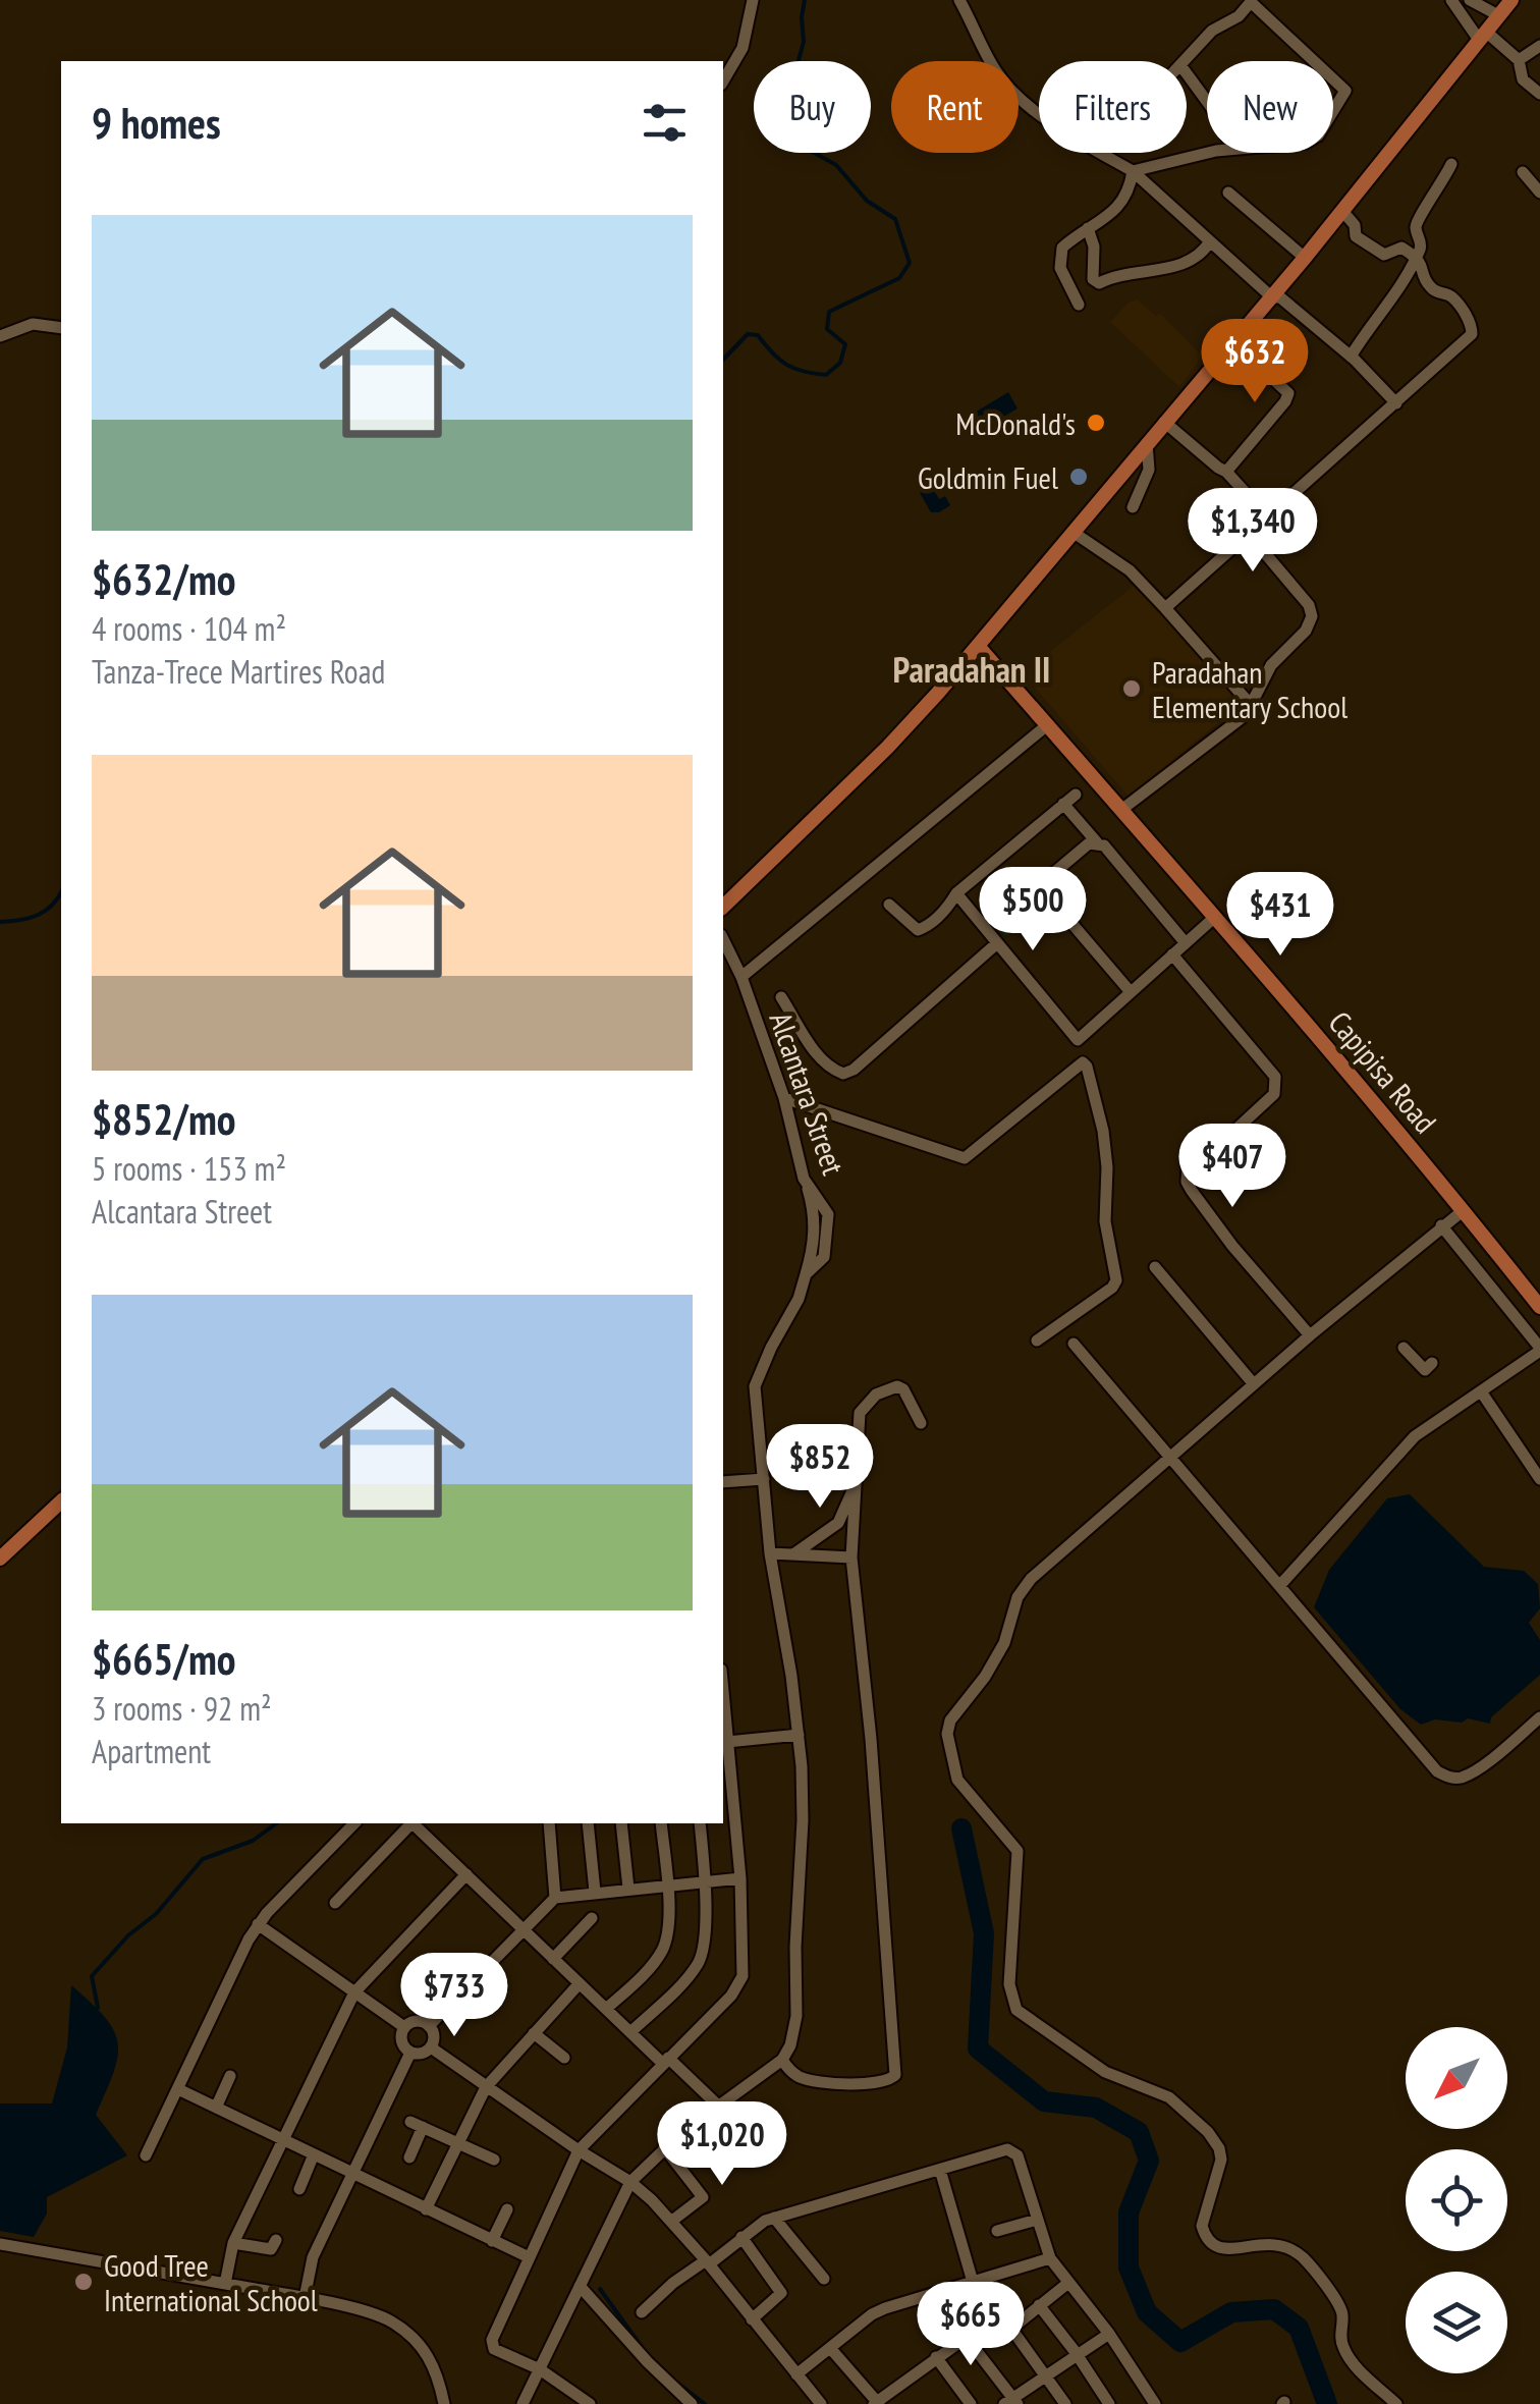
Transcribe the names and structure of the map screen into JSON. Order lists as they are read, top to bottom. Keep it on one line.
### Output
{"streets":{"main road":["Capipisa Road"],"street":["Alcantara Street"]},"districts":["Paradahan II"],"places":["McDonald's","Goldmin Fuel","Paradahan Elementary School","Good Tree International School"],"north":"bottom left","page":{"chip":["Buy","Rent","Filters","New"],"heading":"9 homes","list":[{"name":"$632/mo","note":"4 rooms · 104 m² · Tanza-Trece Martires Road"},{"name":"$852/mo","note":"5 rooms · 153 m² · Alcantara Street"},{"name":"$665/mo","note":"3 rooms · 92 m² · Apartment"}],"price":["$632","$1,340","$500","$431","$407","$852","$733","$1,020","$665"]}}
